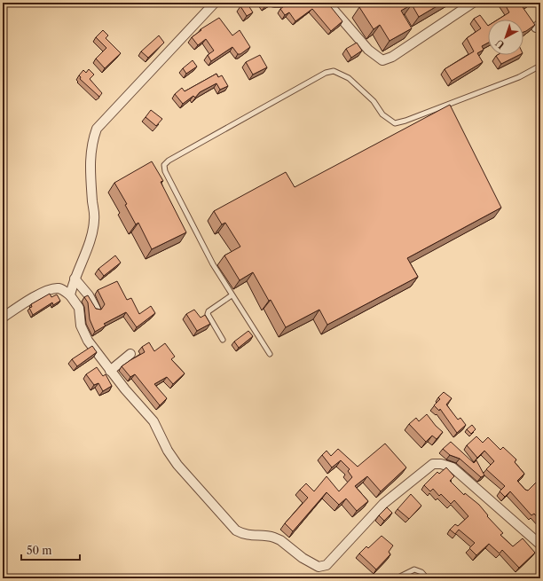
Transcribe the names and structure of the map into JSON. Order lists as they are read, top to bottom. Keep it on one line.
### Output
{"scale_bar":"50 m","north":"bottom left"}
